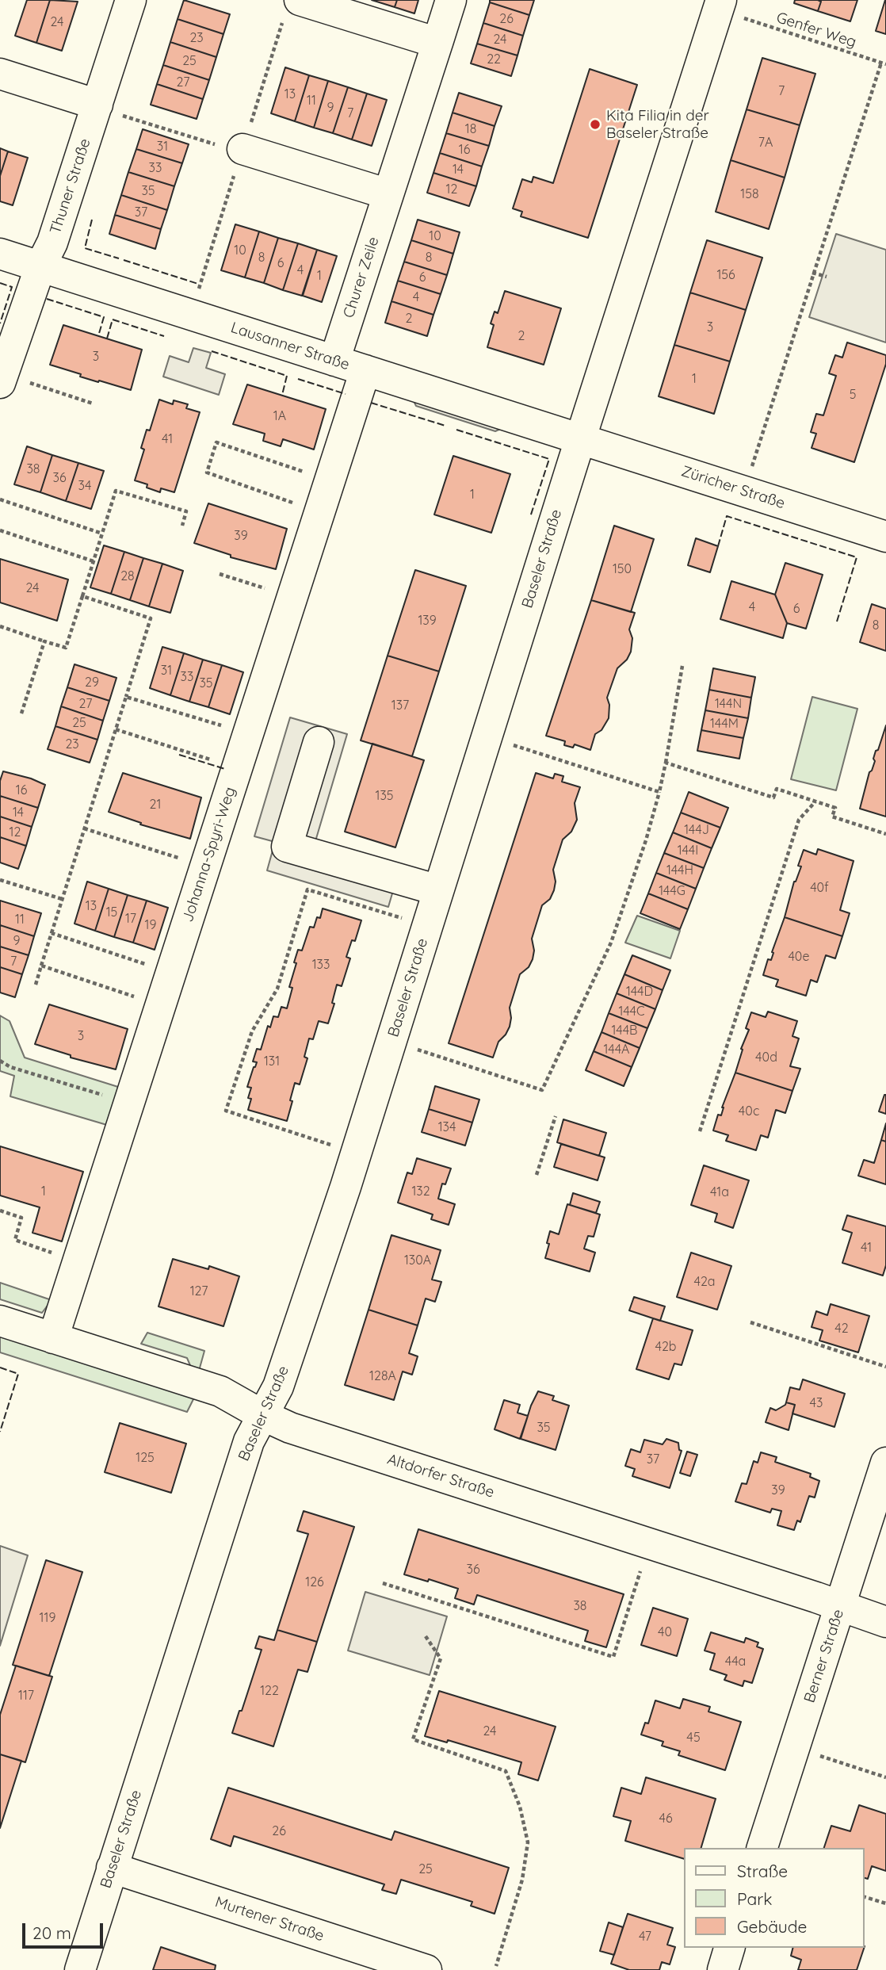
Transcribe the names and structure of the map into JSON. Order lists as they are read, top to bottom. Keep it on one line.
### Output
{"streets":{"street":["Thuner Straße","Churer Zeile","Lausanner Straße","Züricher Straße","Baseler Straße","Johanna-Spyri-Weg","Altdorfer Straße","Berner Straße","Murtener Straße"],"path":["Genfer Weg"]},"crossings":[["Genfer Weg","Baseler Straße"],["Thuner Straße","Lausanner Straße"],["Churer Zeile","Lausanner Straße"],["Lausanner Straße","Züricher Straße"],["Lausanner Straße","Baseler Straße"],["Lausanner Straße","Johanna-Spyri-Weg"],["Züricher Straße","Baseler Straße"],["Baseler Straße","Altdorfer Straße"],["Baseler Straße","Murtener Straße"],["Johanna-Spyri-Weg","Altdorfer Straße"],["Altdorfer Straße","Berner Straße"]],"places":["Kita Filia in der Baseler Straße"],"house_numbers":["26","24","23","24","22","25","27","7","13","11","9","7","18","7A","31","16","33","14","12","35","158","37","10","10","8","8","6","4","156","1","6","4","2","3","2","3","1","5","1A","41","38","36","34","1","39","150","28","24","4","6","139","8","31","33","29","35","27","144N","137","25","144M","23","16","135","21","14","144J","12","144I","144H","40f","144G","13","15","17","11","19","9","40e","7","133","144D","144C","144B","3","144A","40d","131","40c","134","1","132","41a","41","130A","42a","127","42","42b","128A","43","35","125","37","39","36","126","38","119","40","44a","122","117","24","45","46","26","25","47"],"legend":["Straße","Park","Gebäude"],"scale_bar":"20 m"}
